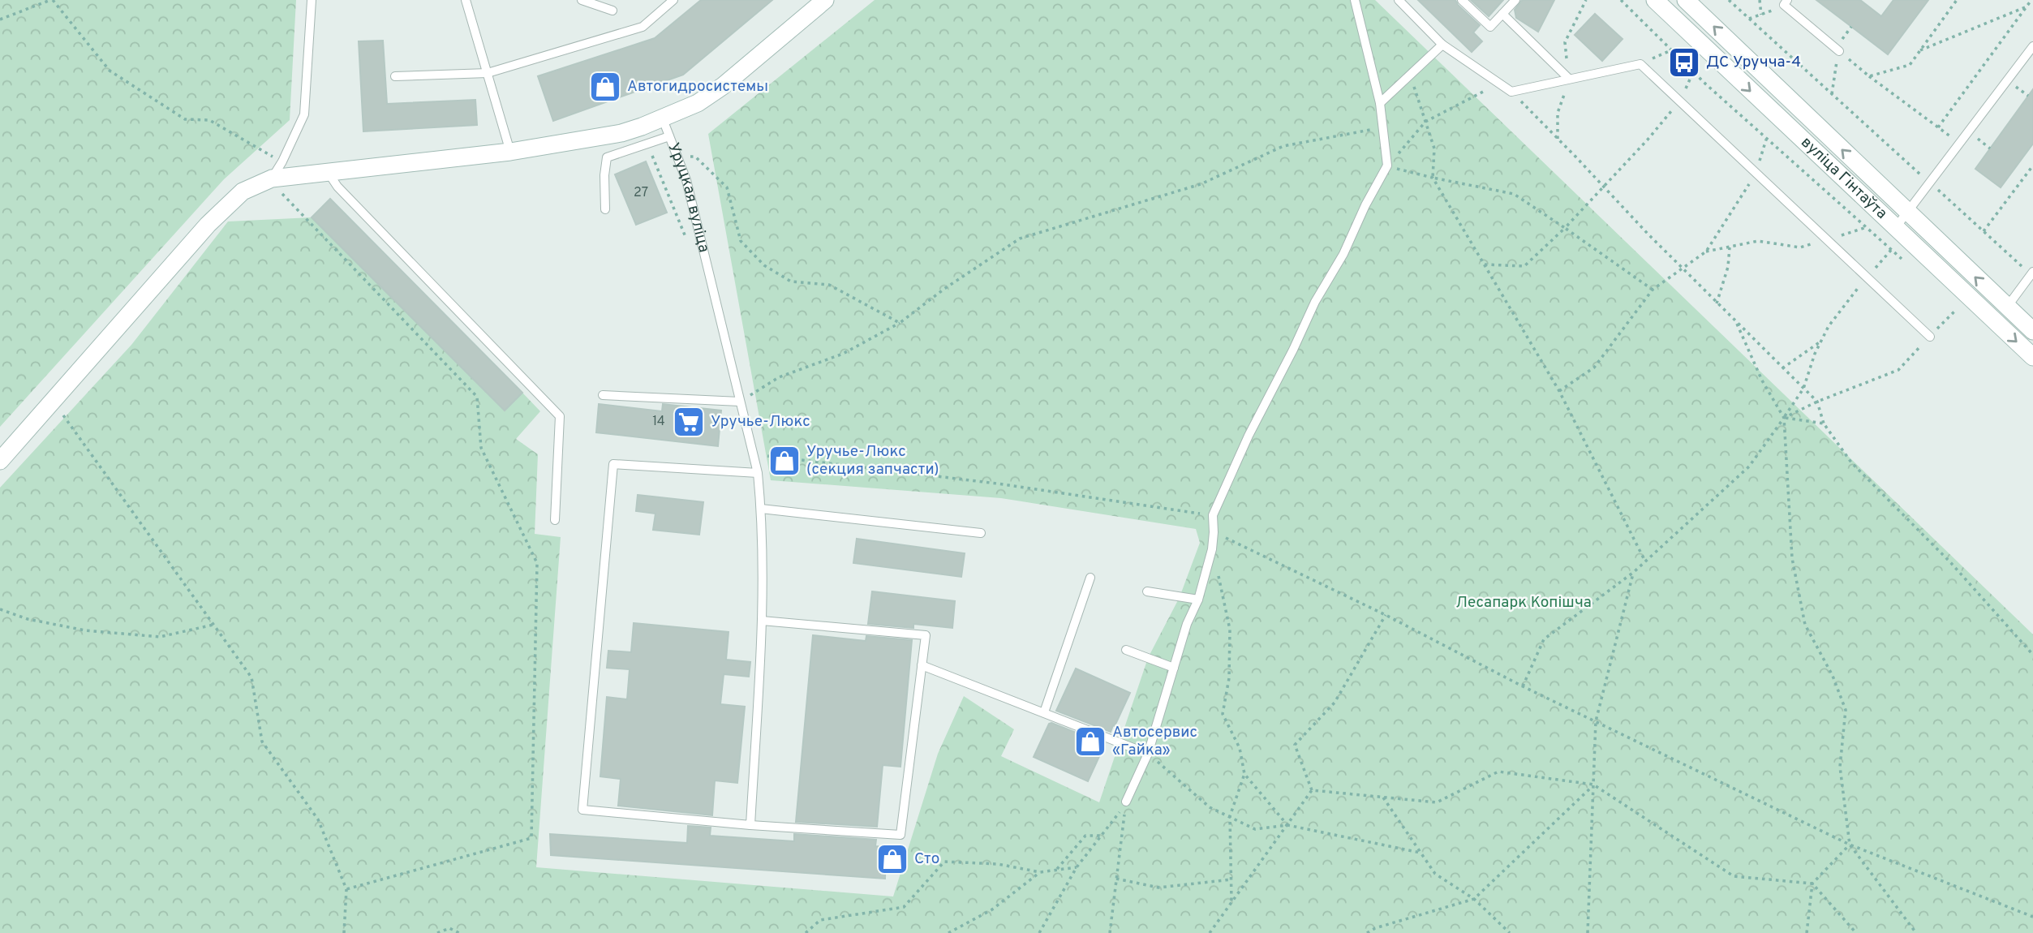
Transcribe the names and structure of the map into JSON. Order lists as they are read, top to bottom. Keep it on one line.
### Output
{"streets":{"main road":["вуліца Гінтаўта"],"lane":["Уруцкая вуліца"]},"parks":["Лесапарк Копішча"],"places":{"bus stop":["ДС Уручча-4"],"shop":["Автогидросистемы","Уручье-Люкс (секция запчасти)","Автосервис «Гайка»","Сто"],"supermarket":["Уручье-Люкс"]},"house_numbers":["27","14"]}
